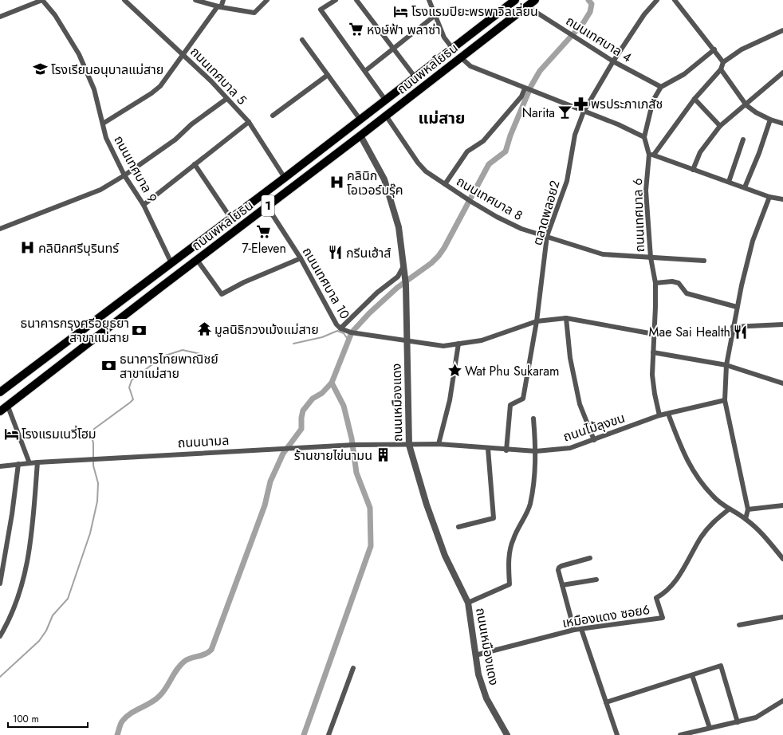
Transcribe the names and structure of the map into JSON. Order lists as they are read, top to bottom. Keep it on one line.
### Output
{"streets":{"main road":["ถนนพหลโยธิน","1"],"street":["ถนนเทศบาล 4","ถนนเทศบาล 5","ถนนเทศบาล 9","ถนนเทศบาล 8","ตลาดพลอย2","ถนนเทศบาล 6","ถนนเทศบาล 10","ถนนเหมืองแดง","ถนนไม้ลุงขน","ถนนนามล","เหมืองแดง ซอย6"]},"crossings":[["ถนนเทศบาล 4","ถนนพหลโยธิน"],["ถนนเทศบาล 4","ตลาดพลอย2"],["ถนนพหลโยธิน","ถนนเทศบาล 5"],["ถนนพหลโยธิน","ถนนเทศบาล 9"],["ถนนพหลโยธิน","ถนนเทศบาล 8"],["ถนนพหลโยธิน","ถนนเทศบาล 10"],["ถนนพหลโยธิน","ถนนเหมืองแดง"],["ถนนเทศบาล 8","ตลาดพลอย2"],["ถนนเทศบาล 8","ถนนเทศบาล 6"],["ตลาดพลอย2","ถนนเทศบาล 10"],["ตลาดพลอย2","ถนนไม้ลุงขน"],["ถนนเทศบาล 6","ถนนเทศบาล 10"],["ถนนเทศบาล 6","ถนนไม้ลุงขน"],["ถนนเทศบาล 10","ถนนเหมืองแดง"],["ถนนเหมืองแดง","ถนนไม้ลุงขน"],["ถนนเหมืองแดง","ถนนนามล"],["ถนนเหมืองแดง","เหมืองแดง ซอย6"],["ถนนไม้ลุงขน","ถนนนามล"]],"districts":["แม่สาย"],"places":{"hotel":["โรงแรมปิยะพรพาวิลเลี่ยน","โรงแรมเนวี่โฮม"],"supermarket":["หงษ์ฟ้า พลาซ่า","7-Eleven"],"school or university":["โรงเรียนอนุบาลแม่สาย"],"pharmacy":["พรประภาเภสัช"],"bar":["Narita"],"hospital":["คลินิก โอเวอร์บรุ๊ค","คลินิกศรีบุรินทร์"],"restaurant":["กรีนเฮ้าส์","Mae Sai Health"],"temple":["มูลนิธิกวงเม้งแม่สาย"],"bank":["ธนาคารกรุงศรีอยุธยา สาขาแม่สาย","ธนาคารไทยพาณิชย์ สาขาแม่สาย"],"place":["Wat Phu Sukaram"],"building":["ร้านขายไข่นามน"]},"scale_bar":"100 m"}
